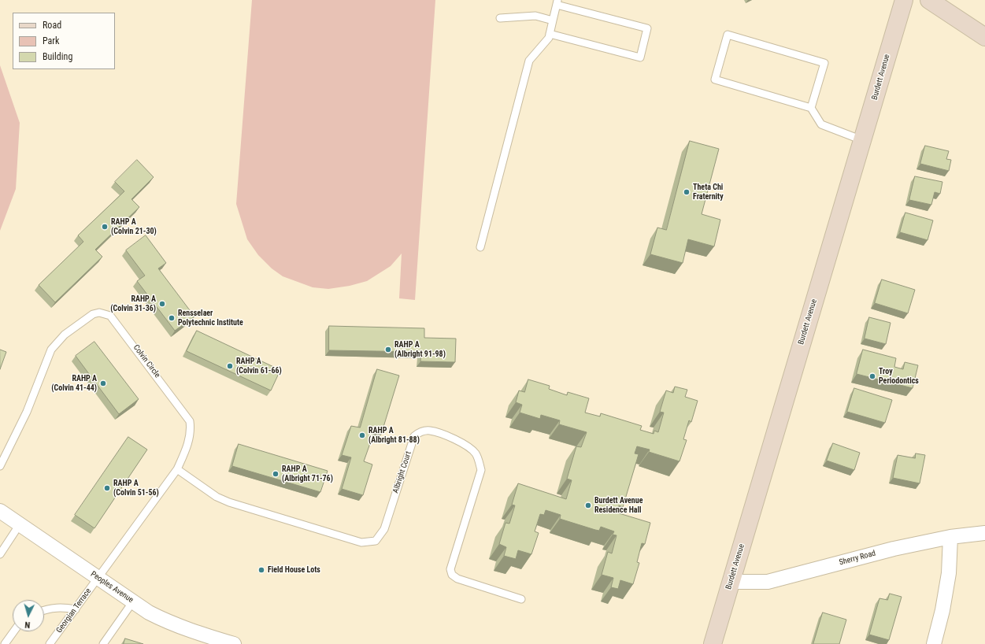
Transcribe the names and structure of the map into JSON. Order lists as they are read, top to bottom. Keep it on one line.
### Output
{"streets":{"street":["Burdett Avenue","Sherry Road","Peoples Avenue"],"lane":["Colvin Circle","Albright Court","Georgian Terrace"]},"crossings":[["Burdett Avenue","Sherry Road"],["Colvin Circle","Albright Court"],["Colvin Circle","Peoples Avenue"],["Colvin Circle","Georgian Terrace"],["Peoples Avenue","Georgian Terrace"]],"places":["Theta Chi Fraternity","RAHP A (Colvin 21-30)","RAHP A (Colvin 31-36)","Rensselaer Polytechnic Institute","RAHP A (Albright 91-98)","RAHP A (Colvin 61-66)","Troy Periodontics","RAHP A (Colvin 41-44)","RAHP A (Albright 81-88)","RAHP A (Albright 71-76)","RAHP A (Colvin 51-56)","Burdett Avenue Residence Hall","Field House Lots"],"legend":["Road","Park","Building"],"north":"bottom"}
